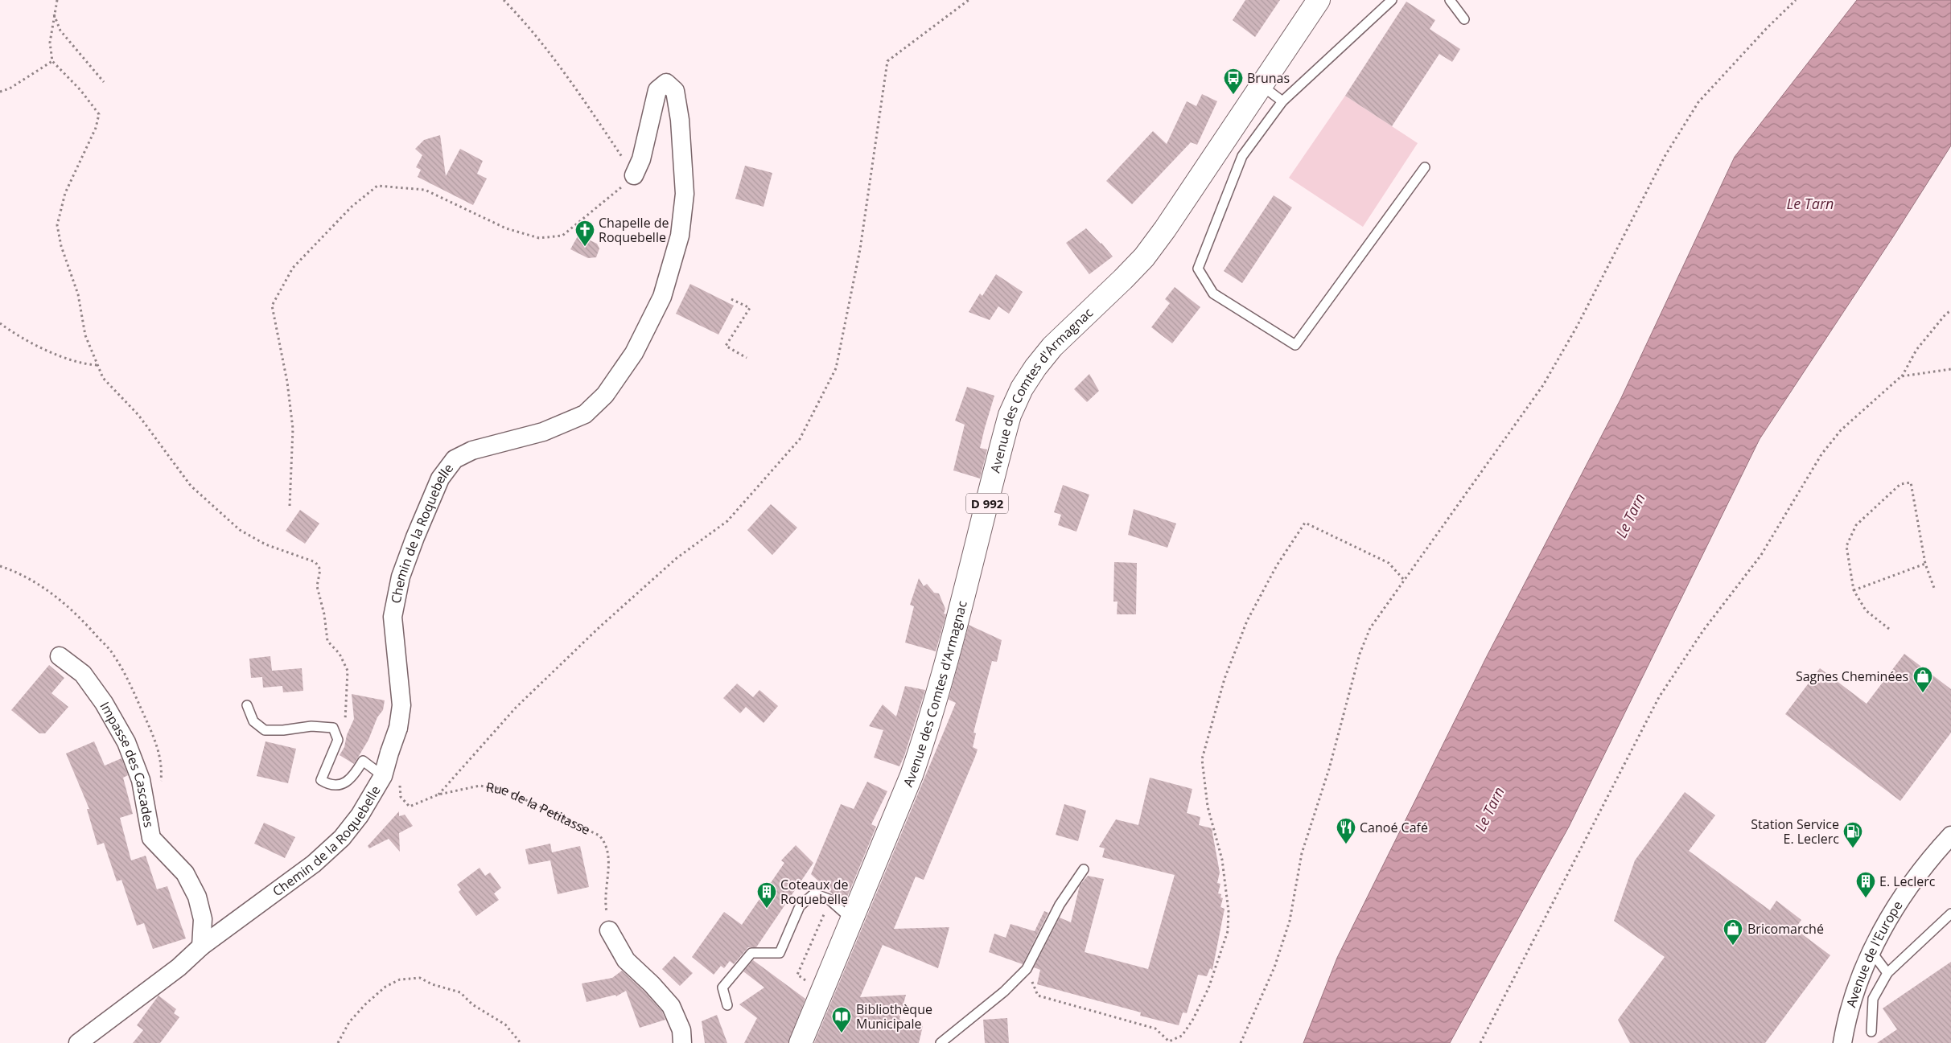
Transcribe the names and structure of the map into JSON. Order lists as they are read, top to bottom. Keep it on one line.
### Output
{"streets":{"main road":["Avenue des Comtes d'Armagnac","D 992"],"street":["Chemin de la Roquebelle","Impasse des Cascades","Avenue de l'Europe"],"path":["Rue de la Petitasse"]},"crossings":[["Chemin de la Roquebelle","Impasse des Cascades"],["Chemin de la Roquebelle","Rue de la Petitasse"]],"water":["Le Tarn"],"places":{"bus stop":["Brunas"],"church":["Chapelle de Roquebelle"],"shop":["Sagnes Cheminées","Bricomarché"],"restaurant":["Canoé Café"],"fuel station":["Station Service E. Leclerc"],"building":["E. Leclerc","Coteaux de Roquebelle"],"library":["Bibliothèque Municipale"]}}
